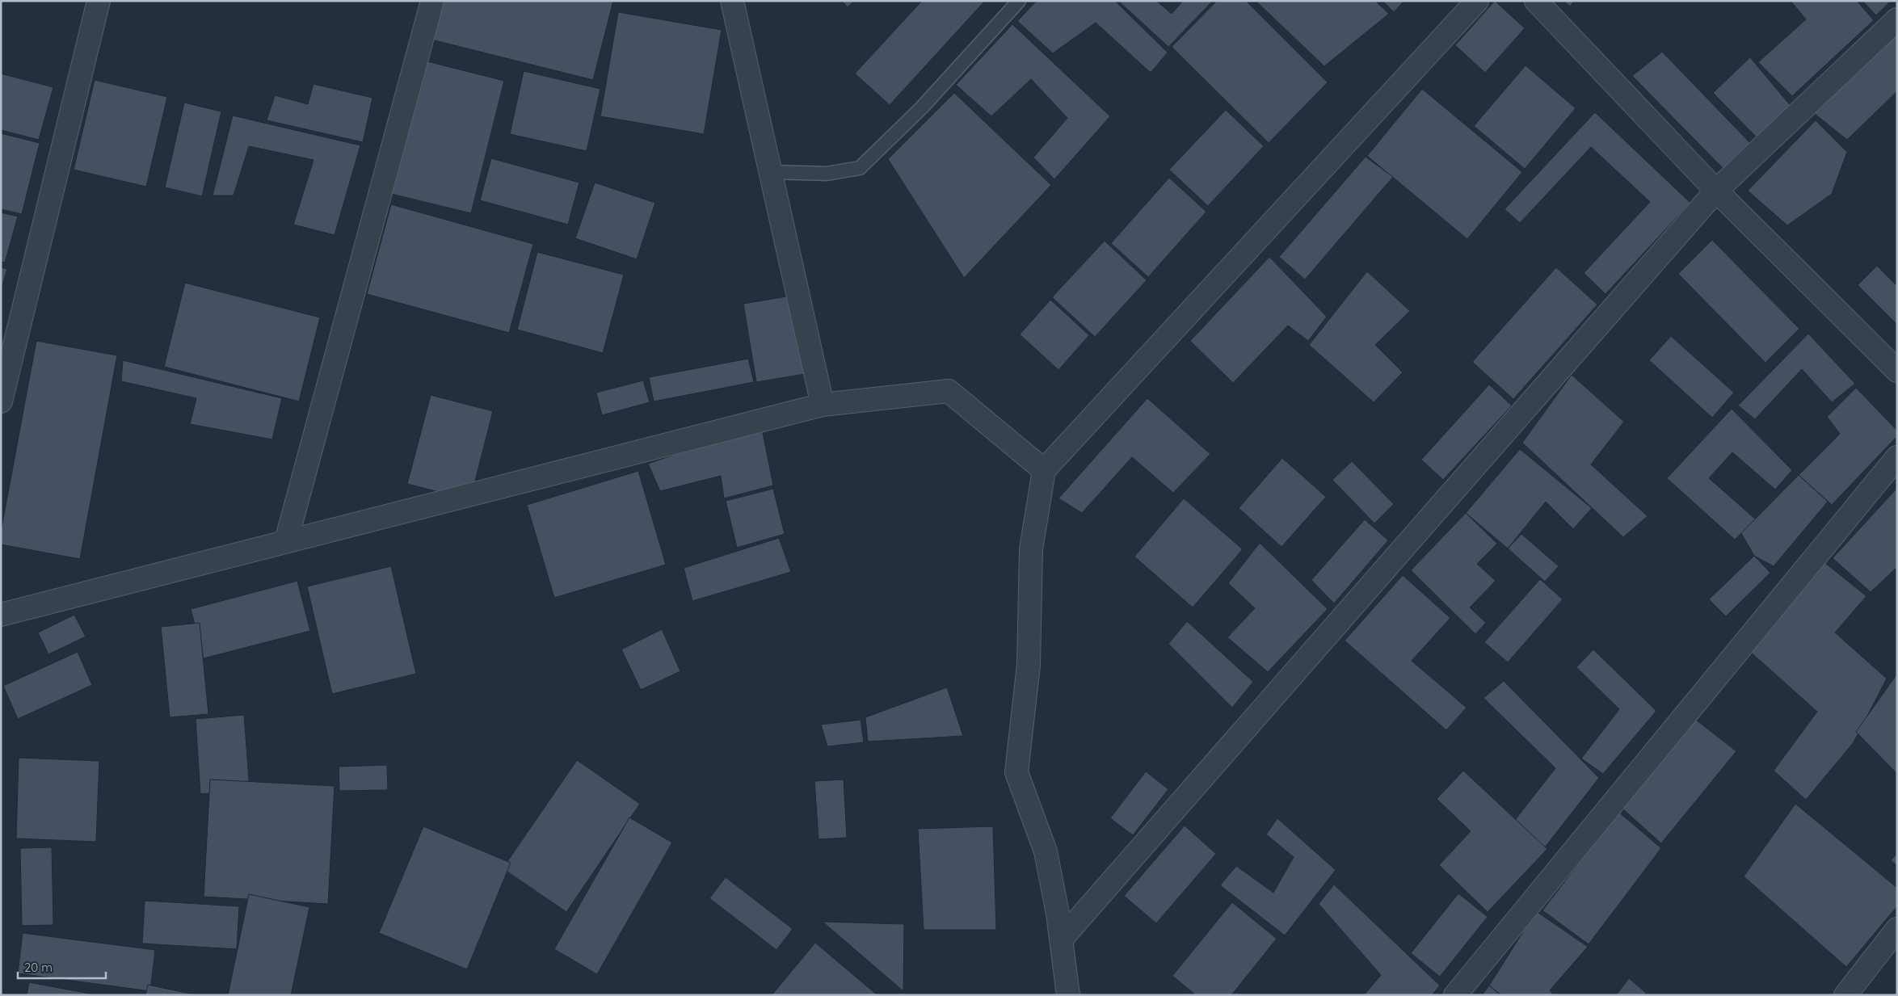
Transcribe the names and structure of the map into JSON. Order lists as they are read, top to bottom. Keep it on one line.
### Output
{"scale_bar":"20 m"}
